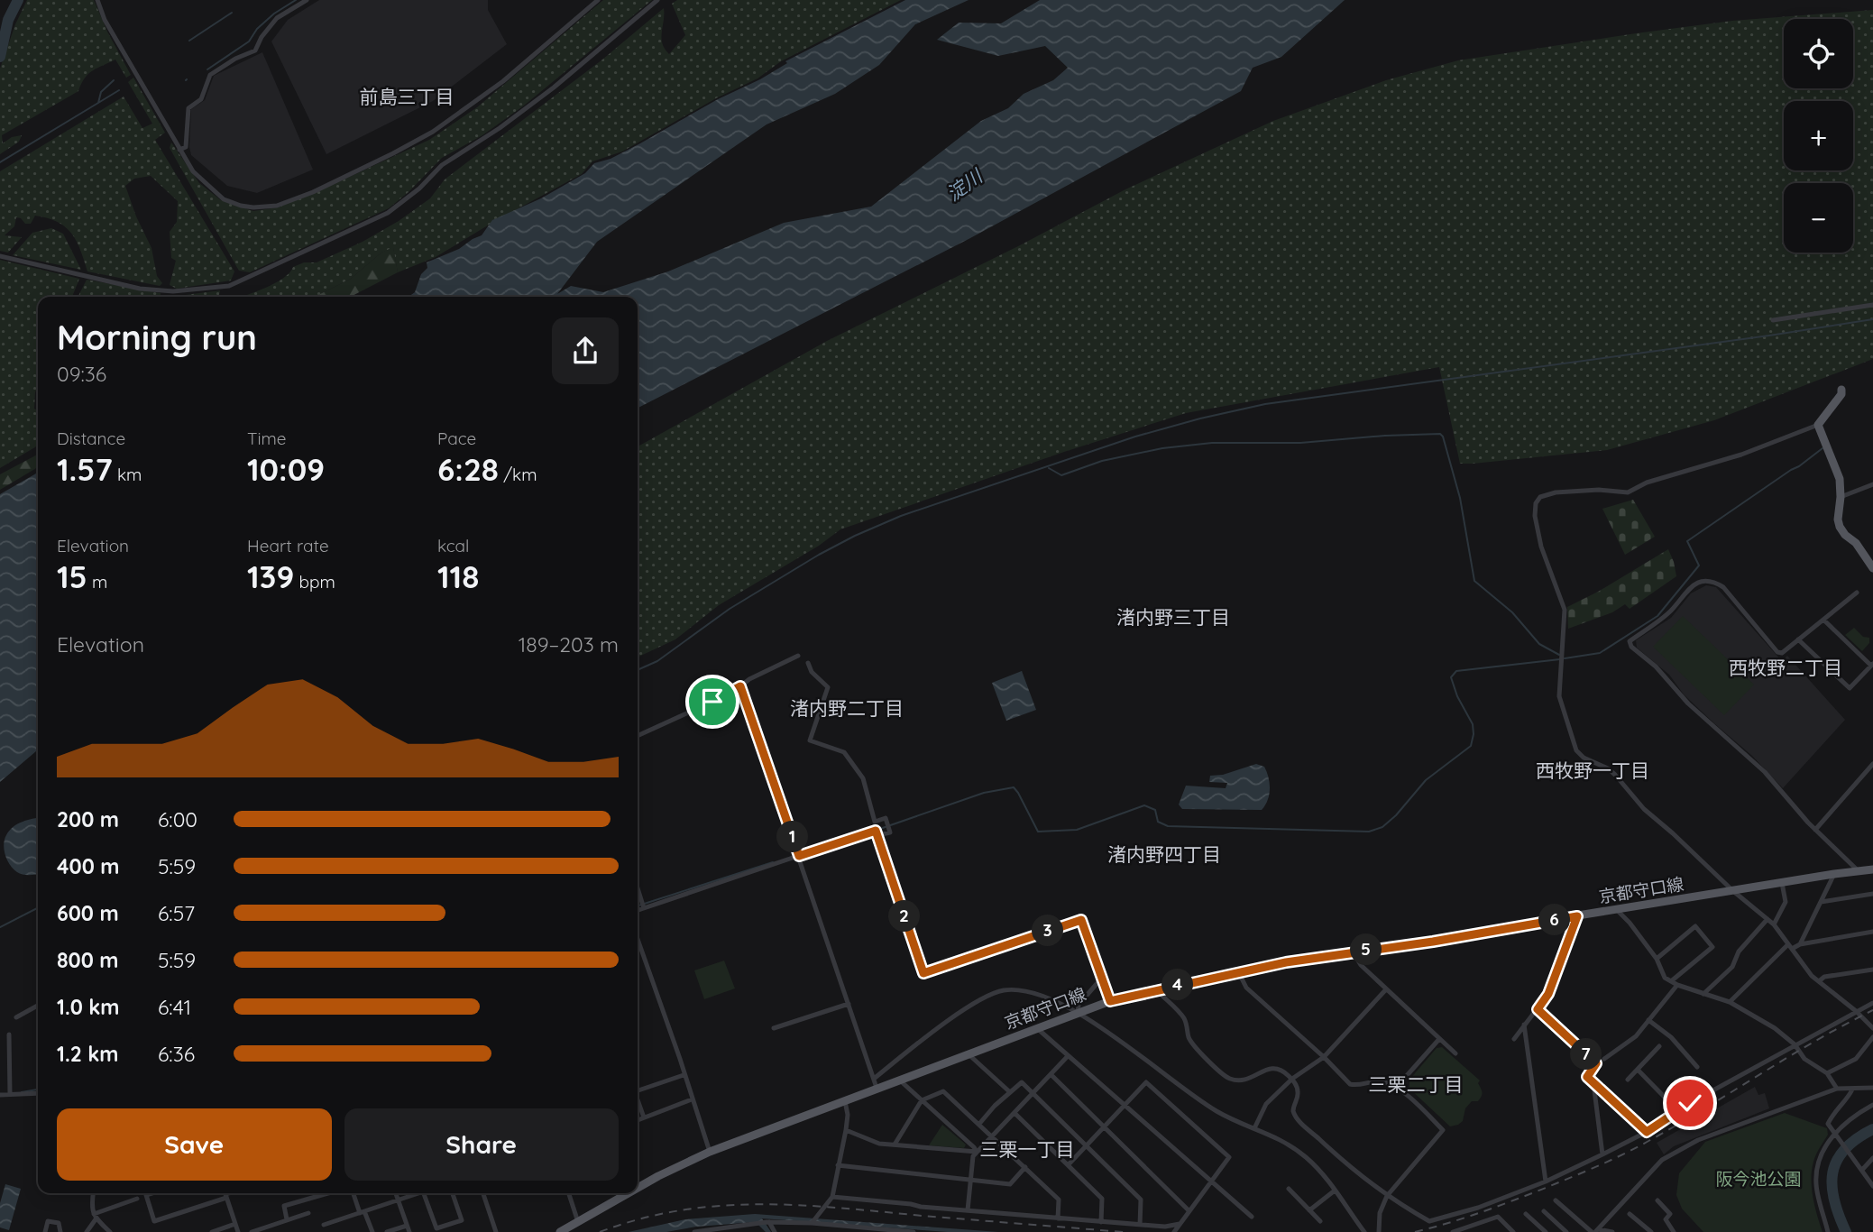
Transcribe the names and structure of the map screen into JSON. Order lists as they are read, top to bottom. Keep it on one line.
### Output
{"streets":{"main road":["京都守口線"]},"districts":["前島三丁目","渚内野三丁目","西牧野二丁目","渚内野二丁目","西牧野一丁目","渚内野四丁目","三栗二丁目","三栗一丁目"],"water":["淀川"],"parks":["阪今池公園"],"page":{"map_buttons":["+","−"],"heading":["Morning run","09:36"],"stats":[["Distance","1.57 km"],["Time","10:09"],["Pace","6:28 /km"],["Elevation","15 m"],["Heart rate","139 bpm"],["kcal","118"]],"chart":["Elevation","189–203 m"],"list":[{"name":"200 m","note":"6:00"},{"name":"400 m","note":"5:59"},{"name":"600 m","note":"6:57"},{"name":"800 m","note":"5:59"},{"name":"1.0 km","note":"6:41"},{"name":"1.2 km","note":"6:36"}],"pins":["1","2","6","3","5","4","7"],"buttons":["Save","Share"]}}
